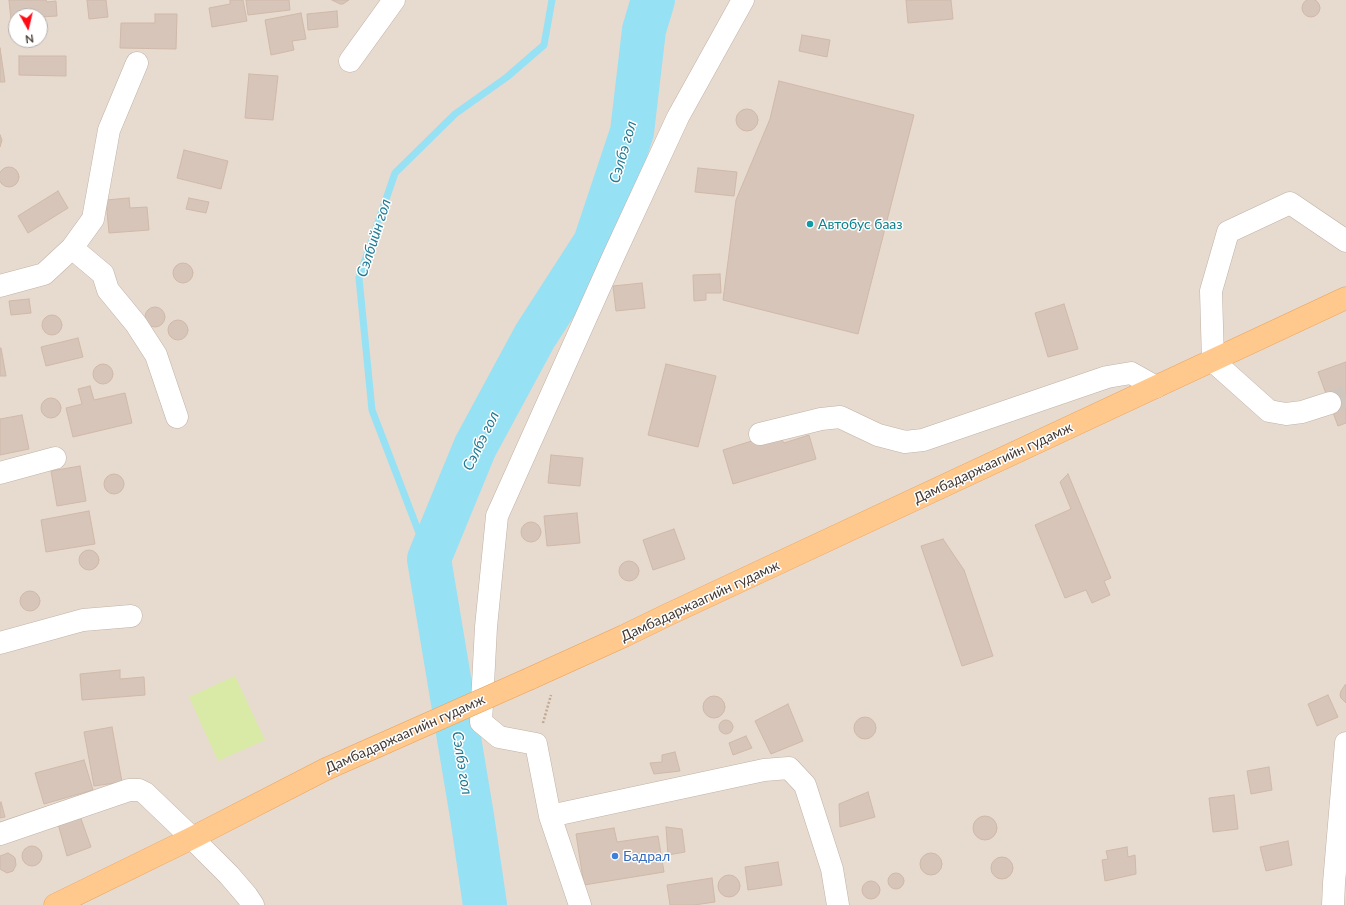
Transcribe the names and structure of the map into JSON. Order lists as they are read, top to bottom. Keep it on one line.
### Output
{"streets":{"main road":["Дамбадаржаагийн гудамж"]},"water":["Сэлбэ гол","Сэлбийн гол"],"places":["Автобус бааз","Бадрал"],"north":"bottom"}
